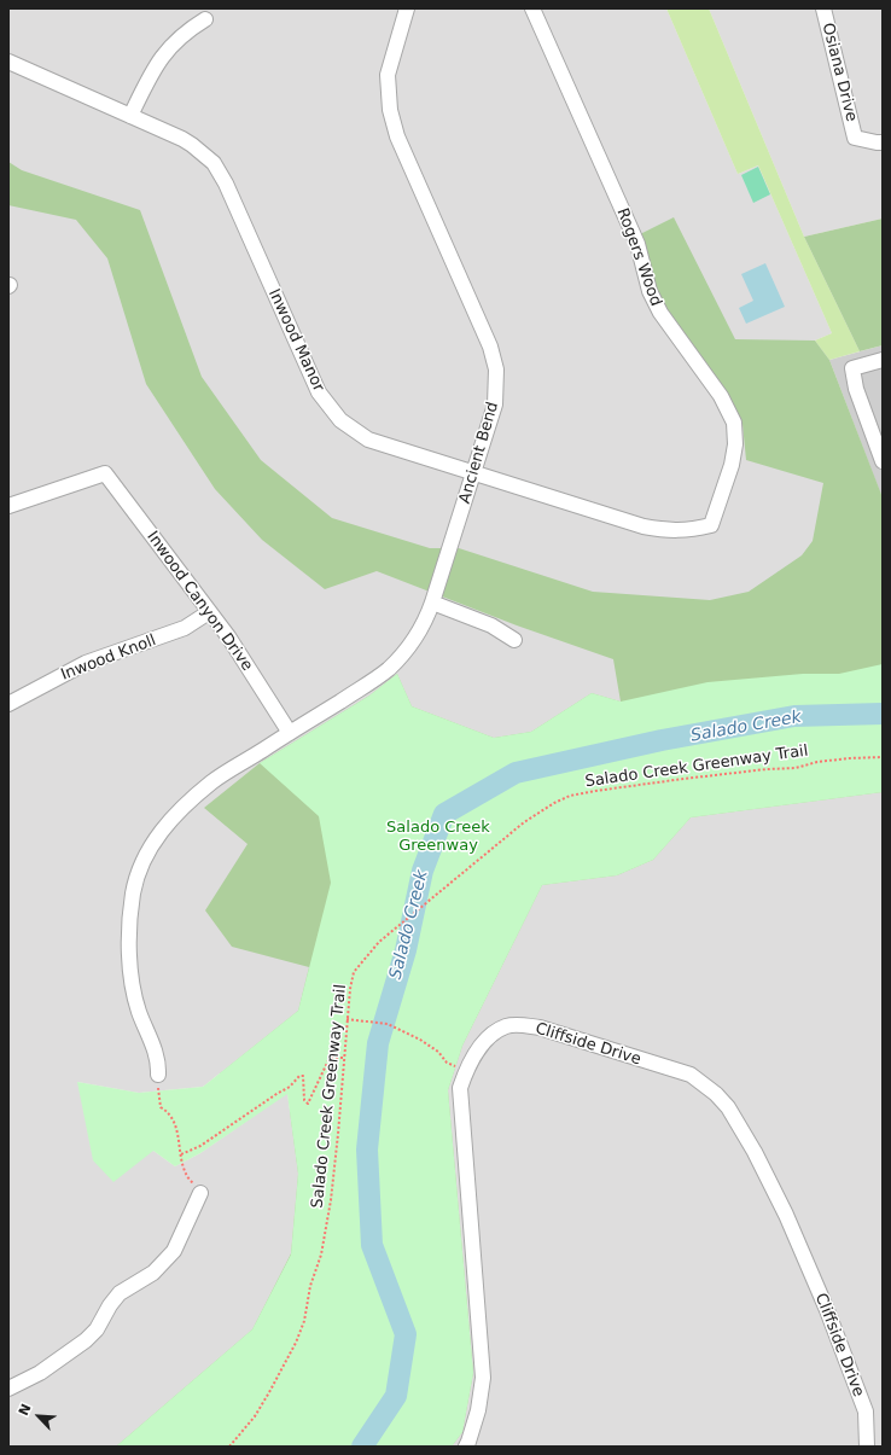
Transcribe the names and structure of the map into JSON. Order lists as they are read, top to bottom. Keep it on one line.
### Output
{"streets":{"street":["Osiana Drive","Rogers Wood","Inwood Manor","Ancient Bend","Inwood Canyon Drive","Inwood Knoll","Cliffside Drive"],"path":["Salado Creek Greenway Trail"]},"crossings":[["Rogers Wood","Inwood Manor"],["Inwood Manor","Ancient Bend"],["Ancient Bend","Inwood Canyon Drive"],["Inwood Canyon Drive","Inwood Knoll"]],"water":["Salado Creek"],"parks":["Salado Creek Greenway"],"north":"top left"}
